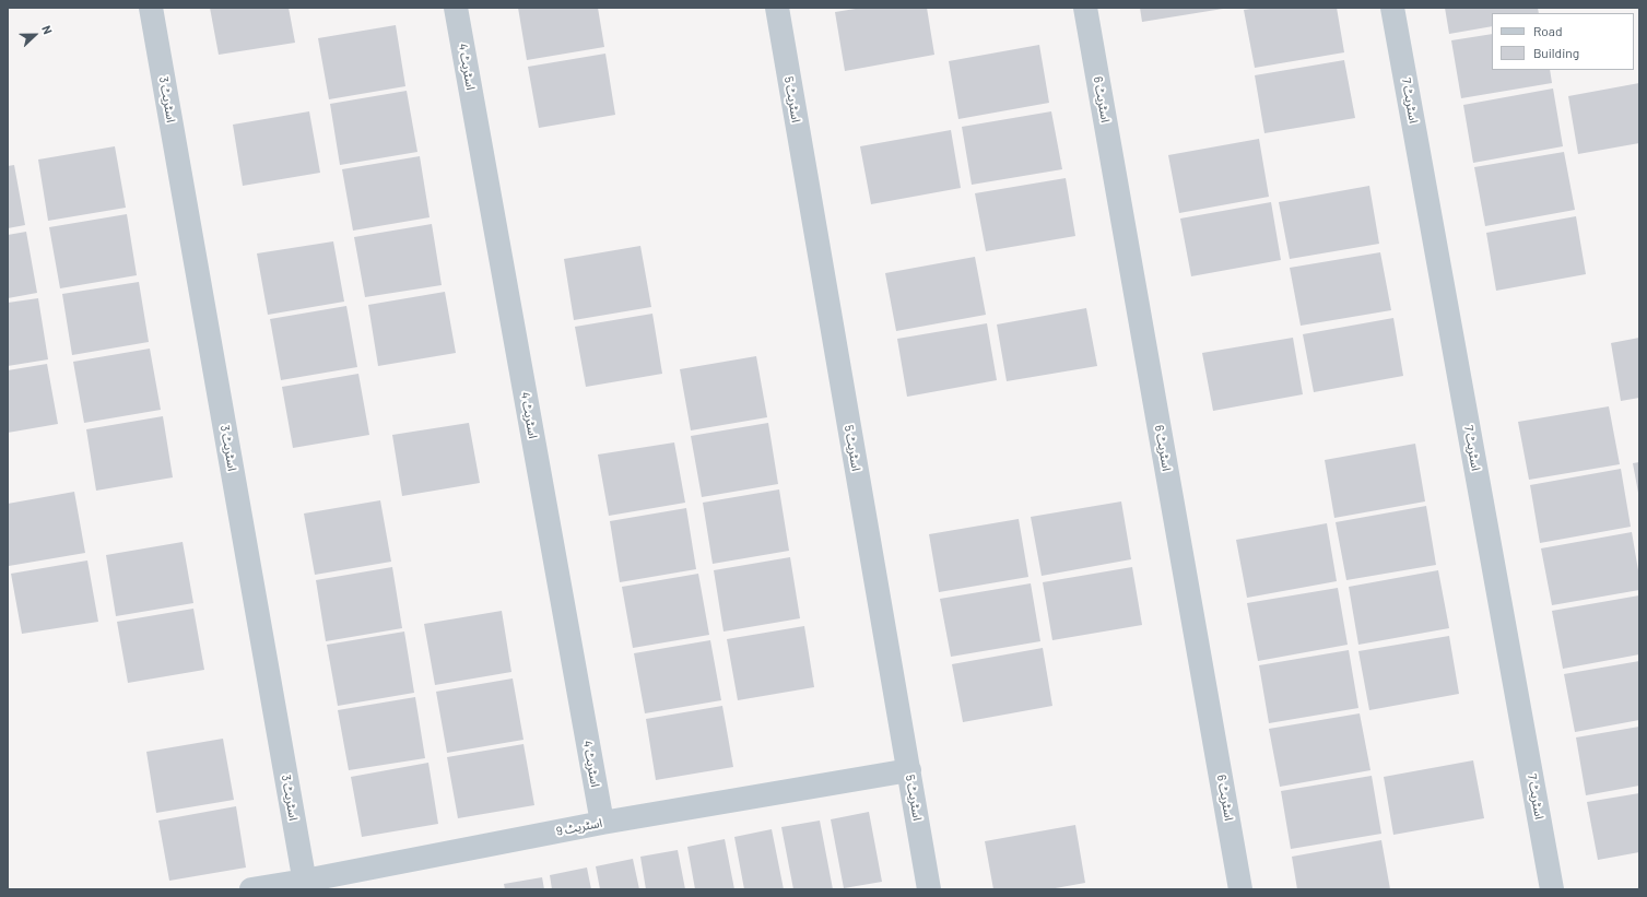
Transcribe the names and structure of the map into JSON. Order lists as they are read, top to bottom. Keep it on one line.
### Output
{"streets":{"street":["اسٹریٹ 4","اسٹریٹ 3","اسٹریٹ 5","اسٹریٹ 6","اسٹریٹ 7","اسٹریٹ 9"]},"crossings":[["اسٹریٹ 4","اسٹریٹ 9"],["اسٹریٹ 3","اسٹریٹ 9"],["اسٹریٹ 5","اسٹریٹ 9"]],"legend":["Road","Building"],"north":"right"}
